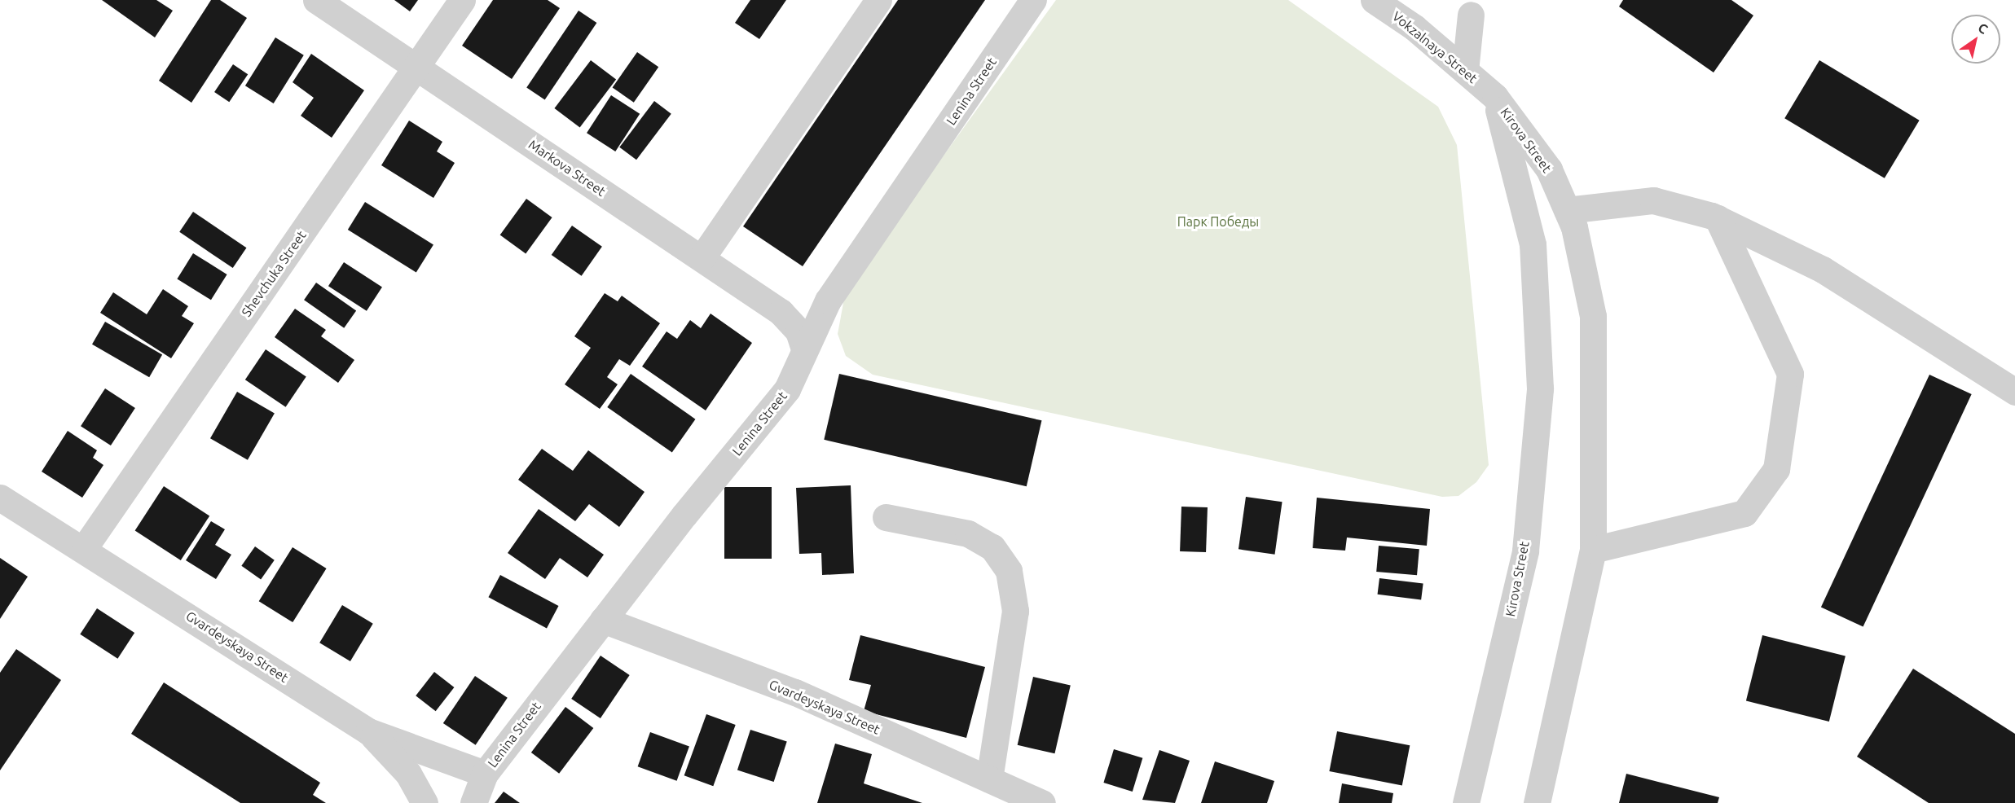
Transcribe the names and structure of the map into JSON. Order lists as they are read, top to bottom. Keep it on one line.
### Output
{"streets":{"street":["Vokzalnaya Street","Lenina Street","Kirova Street","Markova Street","Shevchuka Street","Gvardeyskaya Street"]},"crossings":[["Vokzalnaya Street","Kirova Street"],["Lenina Street","Markova Street"],["Lenina Street","Gvardeyskaya Street"],["Markova Street","Shevchuka Street"],["Shevchuka Street","Gvardeyskaya Street"]],"parks":["Парк Победы"],"north":"top right"}
